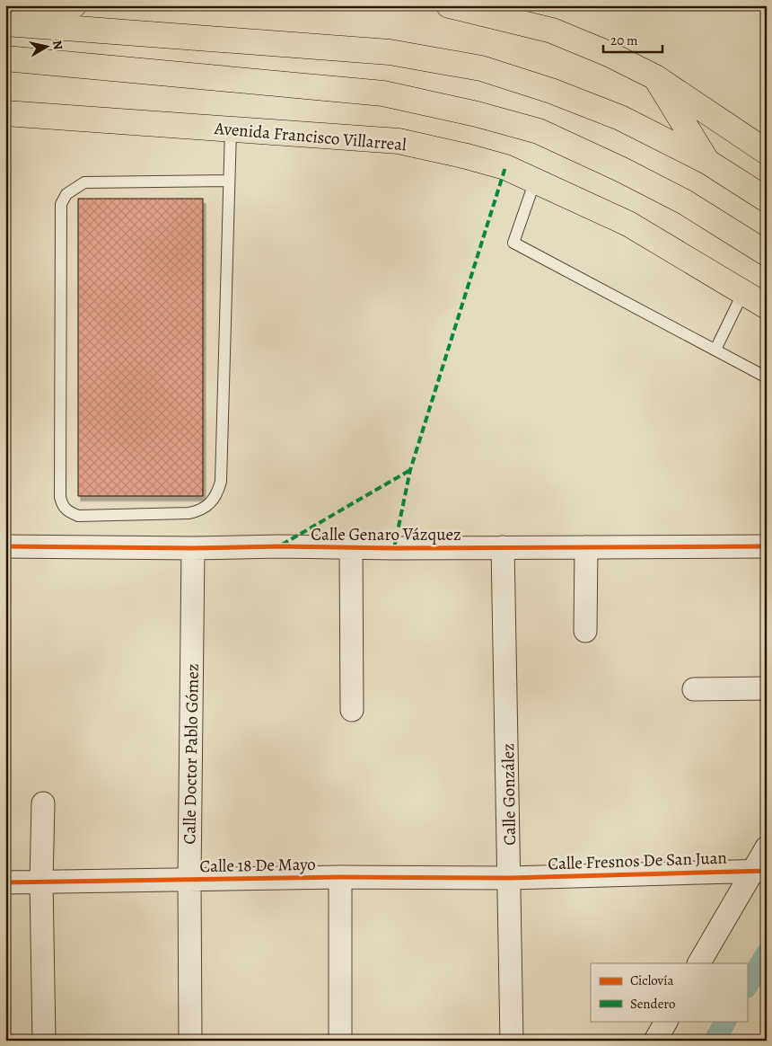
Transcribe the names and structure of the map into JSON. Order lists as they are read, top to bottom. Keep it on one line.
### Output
{"streets":{"main road":["Avenida Francisco Villarreal"],"street":["Calle Genaro Vázquez","Calle Doctor Pablo Gómez","Calle González","Calle Fresnos De San Juan","Calle 18 De Mayo"]},"crossings":[["Calle Genaro Vázquez","Calle Doctor Pablo Gómez"],["Calle Genaro Vázquez","Calle González"],["Calle Doctor Pablo Gómez","Calle 18 De Mayo"],["Calle González","Calle Fresnos De San Juan"],["Calle González","Calle 18 De Mayo"],["Calle Fresnos De San Juan","Calle 18 De Mayo"]],"legend":["Ciclovía","Sendero"],"scale_bar":"20 m","north":"right"}
